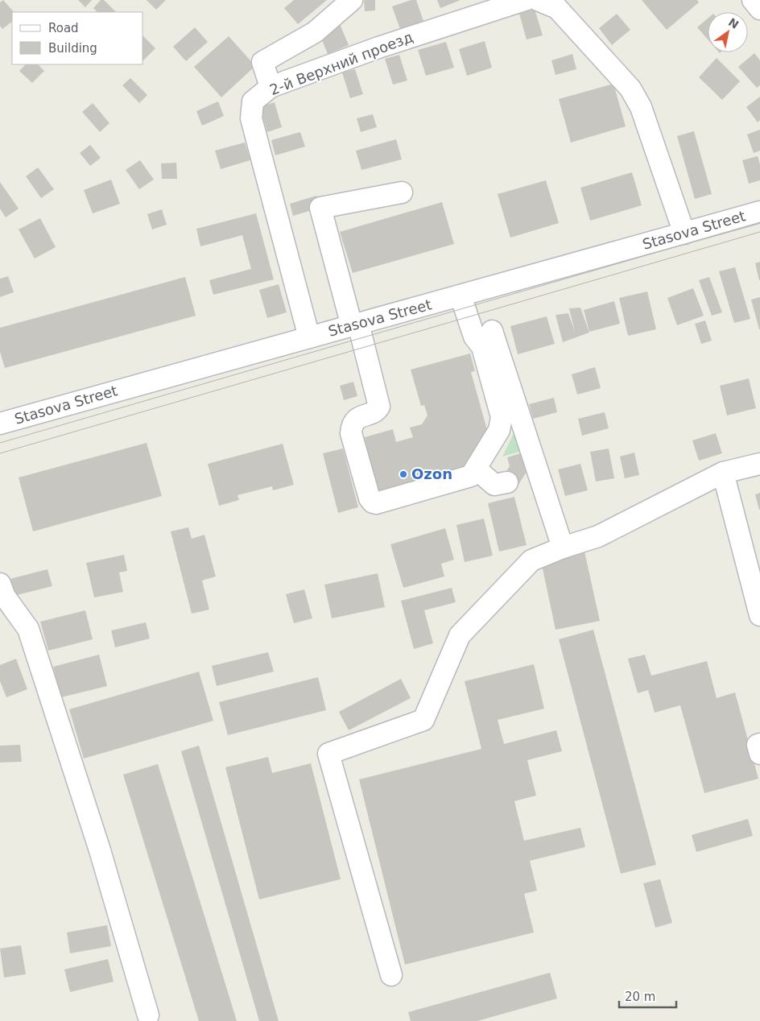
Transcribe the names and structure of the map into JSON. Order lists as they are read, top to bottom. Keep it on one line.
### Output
{"streets":{"street":["2-й Верхний проезд","Stasova Street"]},"crossings":[["2-й Верхний проезд","Stasova Street"]],"places":["Ozon"],"legend":["Road","Building"],"scale_bar":"20 m","north":"top right"}
